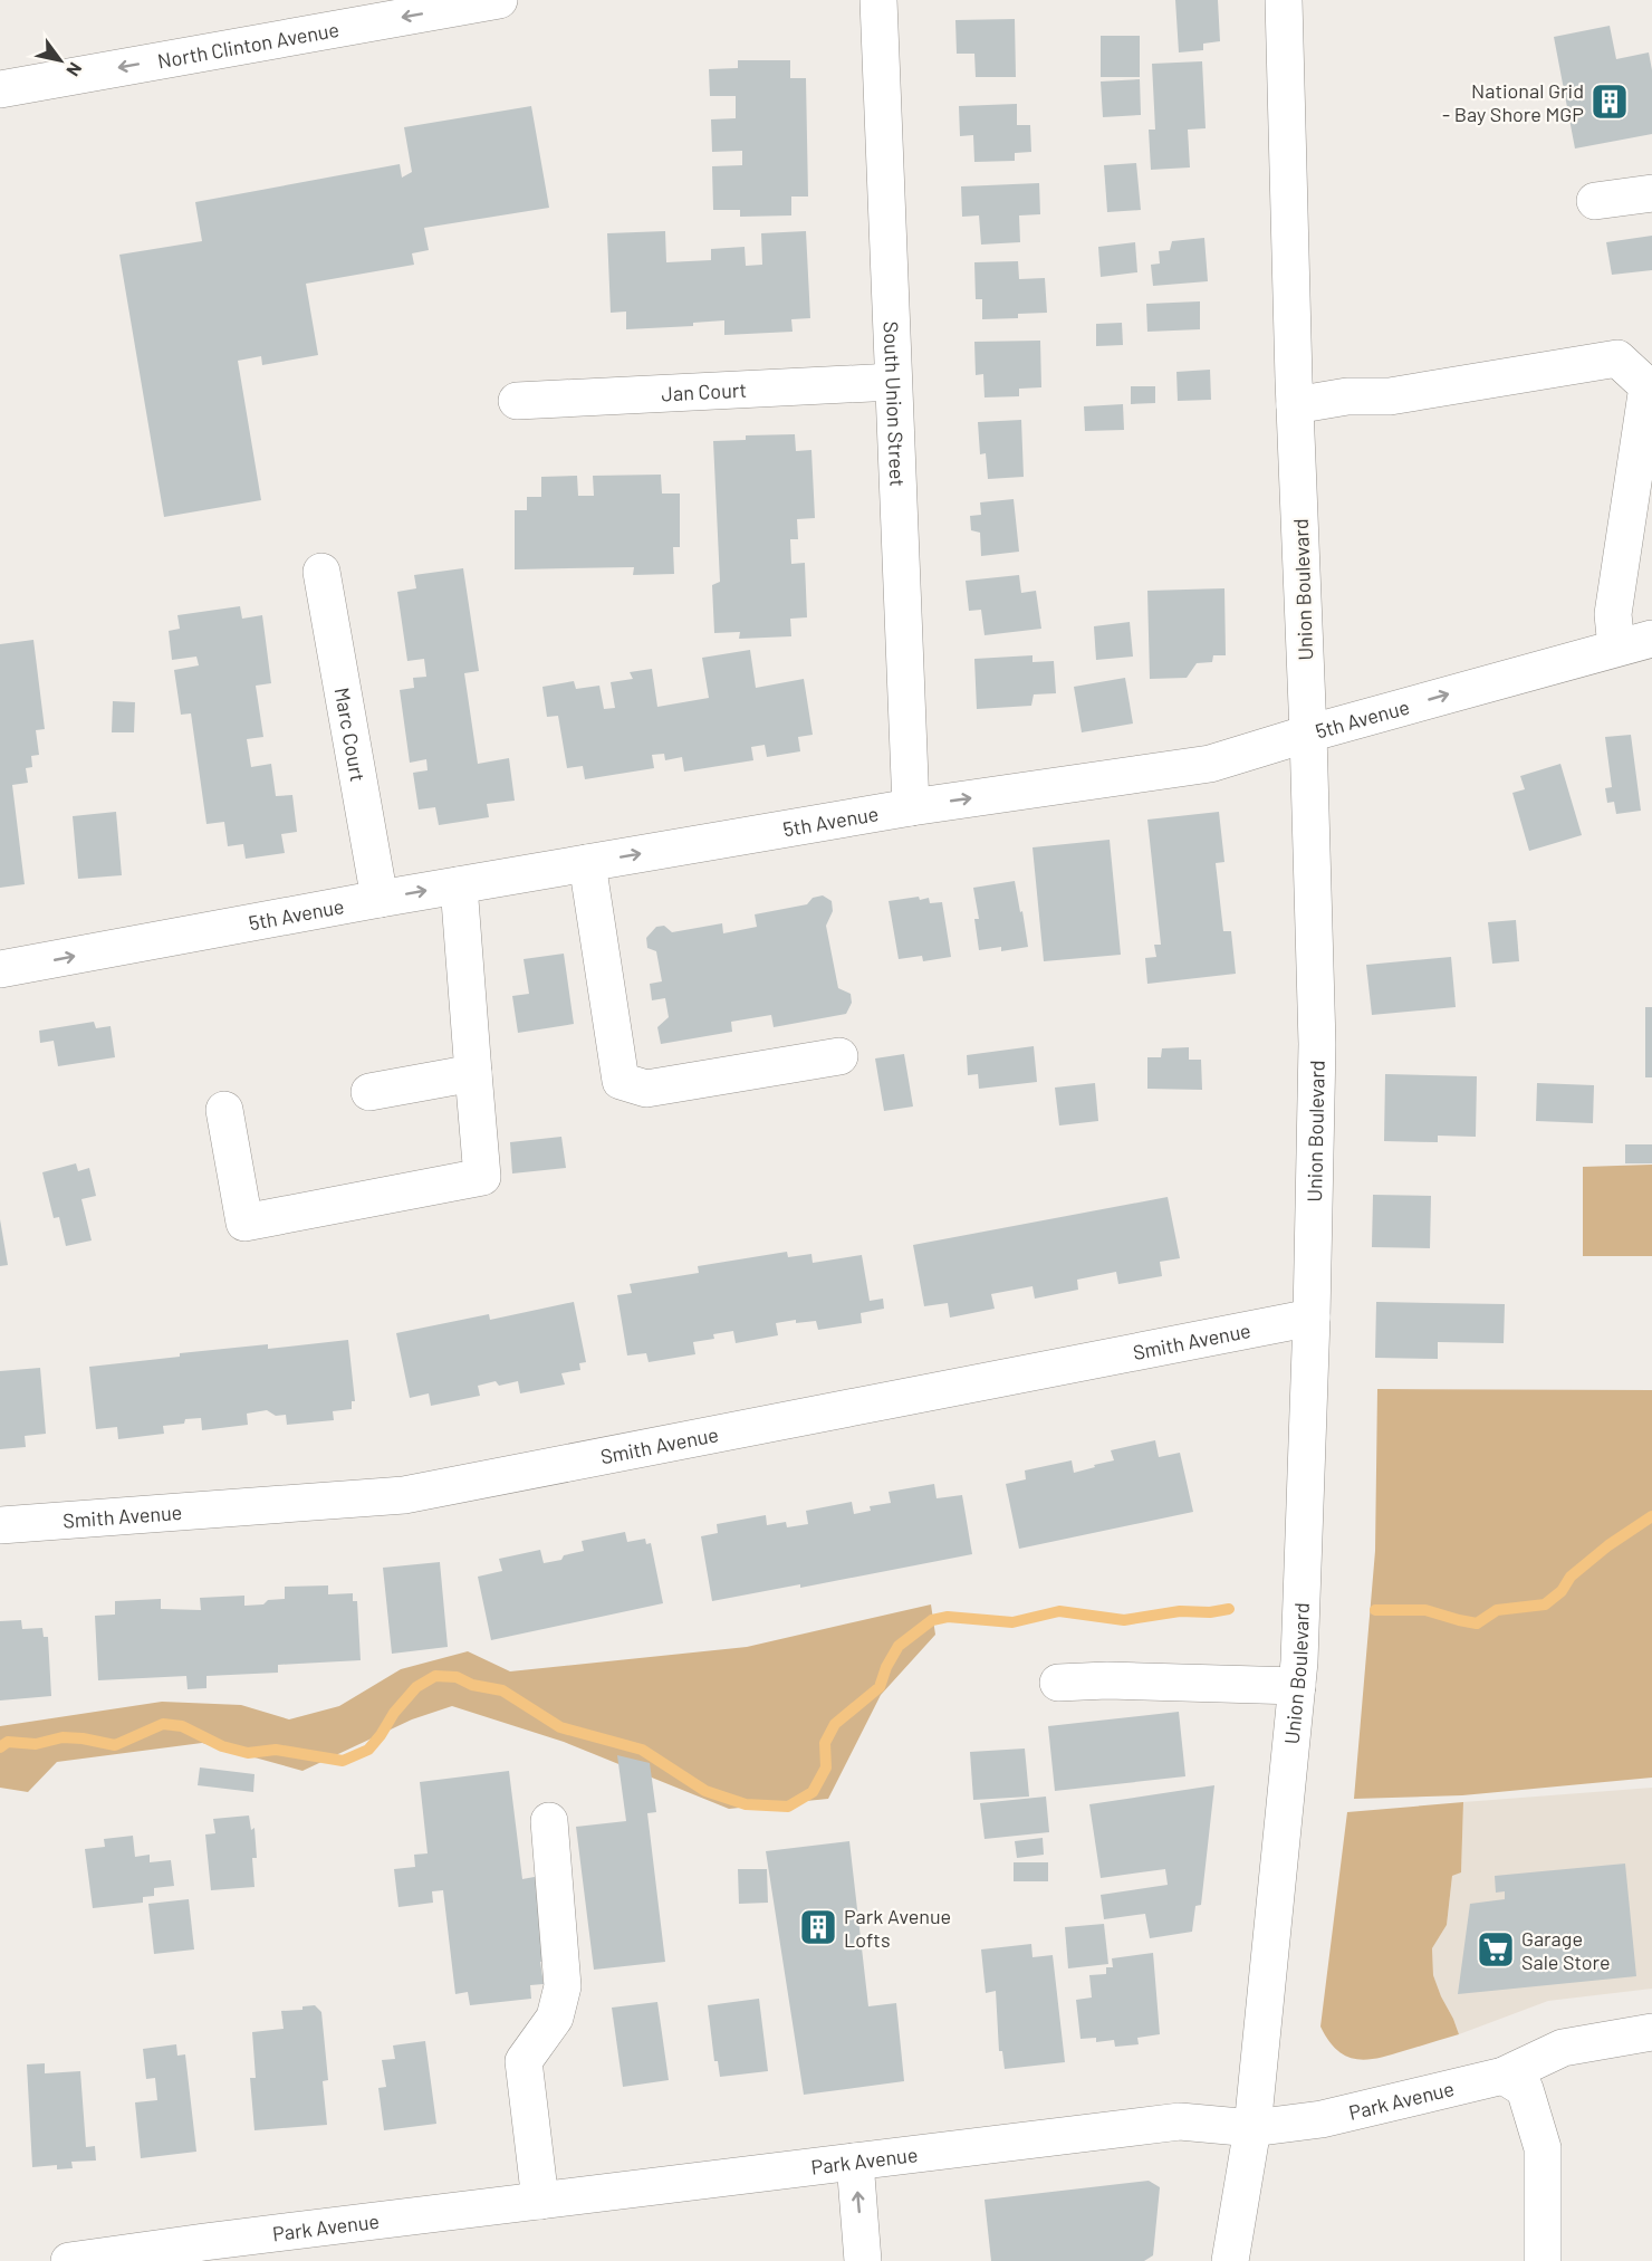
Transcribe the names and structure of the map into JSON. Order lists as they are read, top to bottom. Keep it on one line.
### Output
{"streets":{"main road":["North Clinton Avenue","Jan Court","South Union Street","Union Boulevard","5th Avenue","Marc Court","Smith Avenue","Park Avenue"]},"crossings":[["Jan Court","South Union Street"],["South Union Street","5th Avenue"],["Union Boulevard","5th Avenue"],["Union Boulevard","Smith Avenue"],["Union Boulevard","Park Avenue"],["5th Avenue","Marc Court"]],"one_way":["North Clinton Avenue","5th Avenue"],"places":{"building":["National Grid - Bay Shore MGP","Park Avenue Lofts"],"supermarket":["Garage Sale Store"]},"north":"bottom right"}
